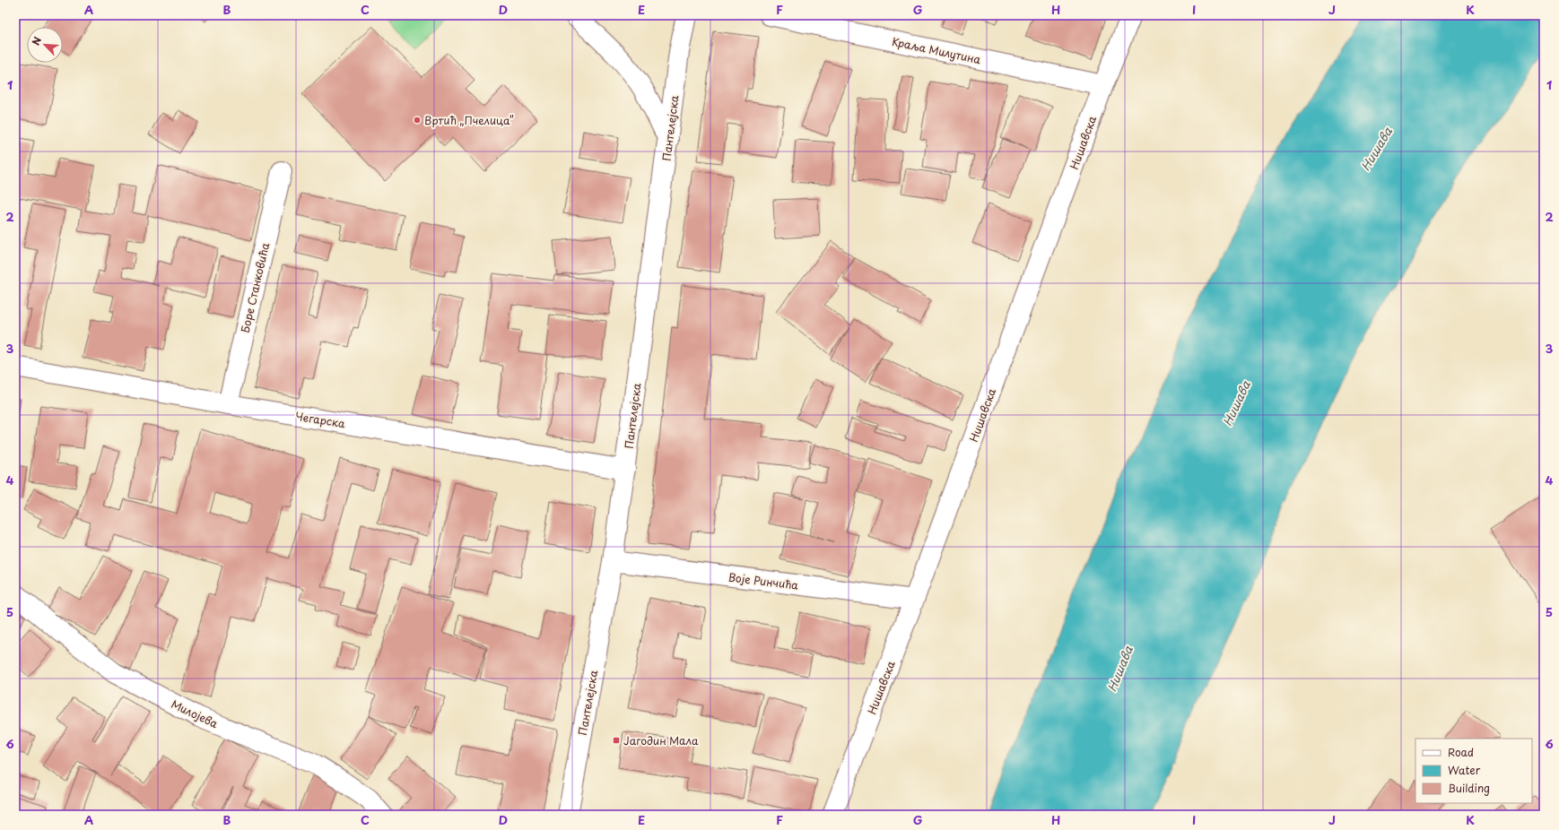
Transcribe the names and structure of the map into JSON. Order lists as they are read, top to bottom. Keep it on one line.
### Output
{"streets":{"street":["Краља Милутина","Пантелејска","Нишавска","Боре Станковића","Чегарска","Воје Ринчића","Милојева"]},"crossings":[["Краља Милутина","Нишавска"],["Пантелејска","Чегарска"],["Пантелејска","Воје Ринчића"],["Нишавска","Воје Ринчића"],["Боре Станковића","Чегарска"]],"water":["Нишава"],"places":{"other":["Вртић „Пчелица”"],"transit":["Јагодин Мала"]},"legend":["Road","Water","Building"],"north":"top left","grid":{"columns":["A","B","C","D","E","F","G","H","I","J","K"],"rows":["1","2","3","4","5","6"]}}
